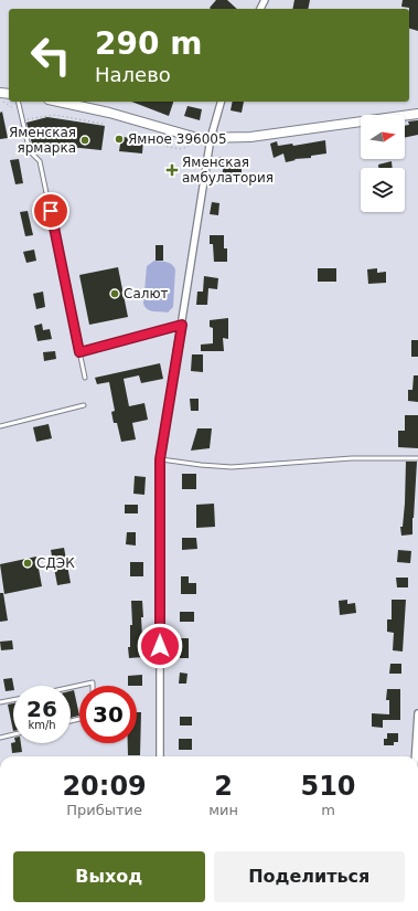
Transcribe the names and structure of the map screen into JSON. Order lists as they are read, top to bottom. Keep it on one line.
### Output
{"places":{"other":["Ямное 396005","Яменская ярмарка","Салют","СДЭК"],"health":["Яменская амбулатория"]},"north":"right","page":{"turn":["290 m","Налево"],"speed":"26 km/h","limit":"30","eta":["20:09","Прибытие","2","мин","510","m"],"buttons":["Выход","Поделиться"]}}
